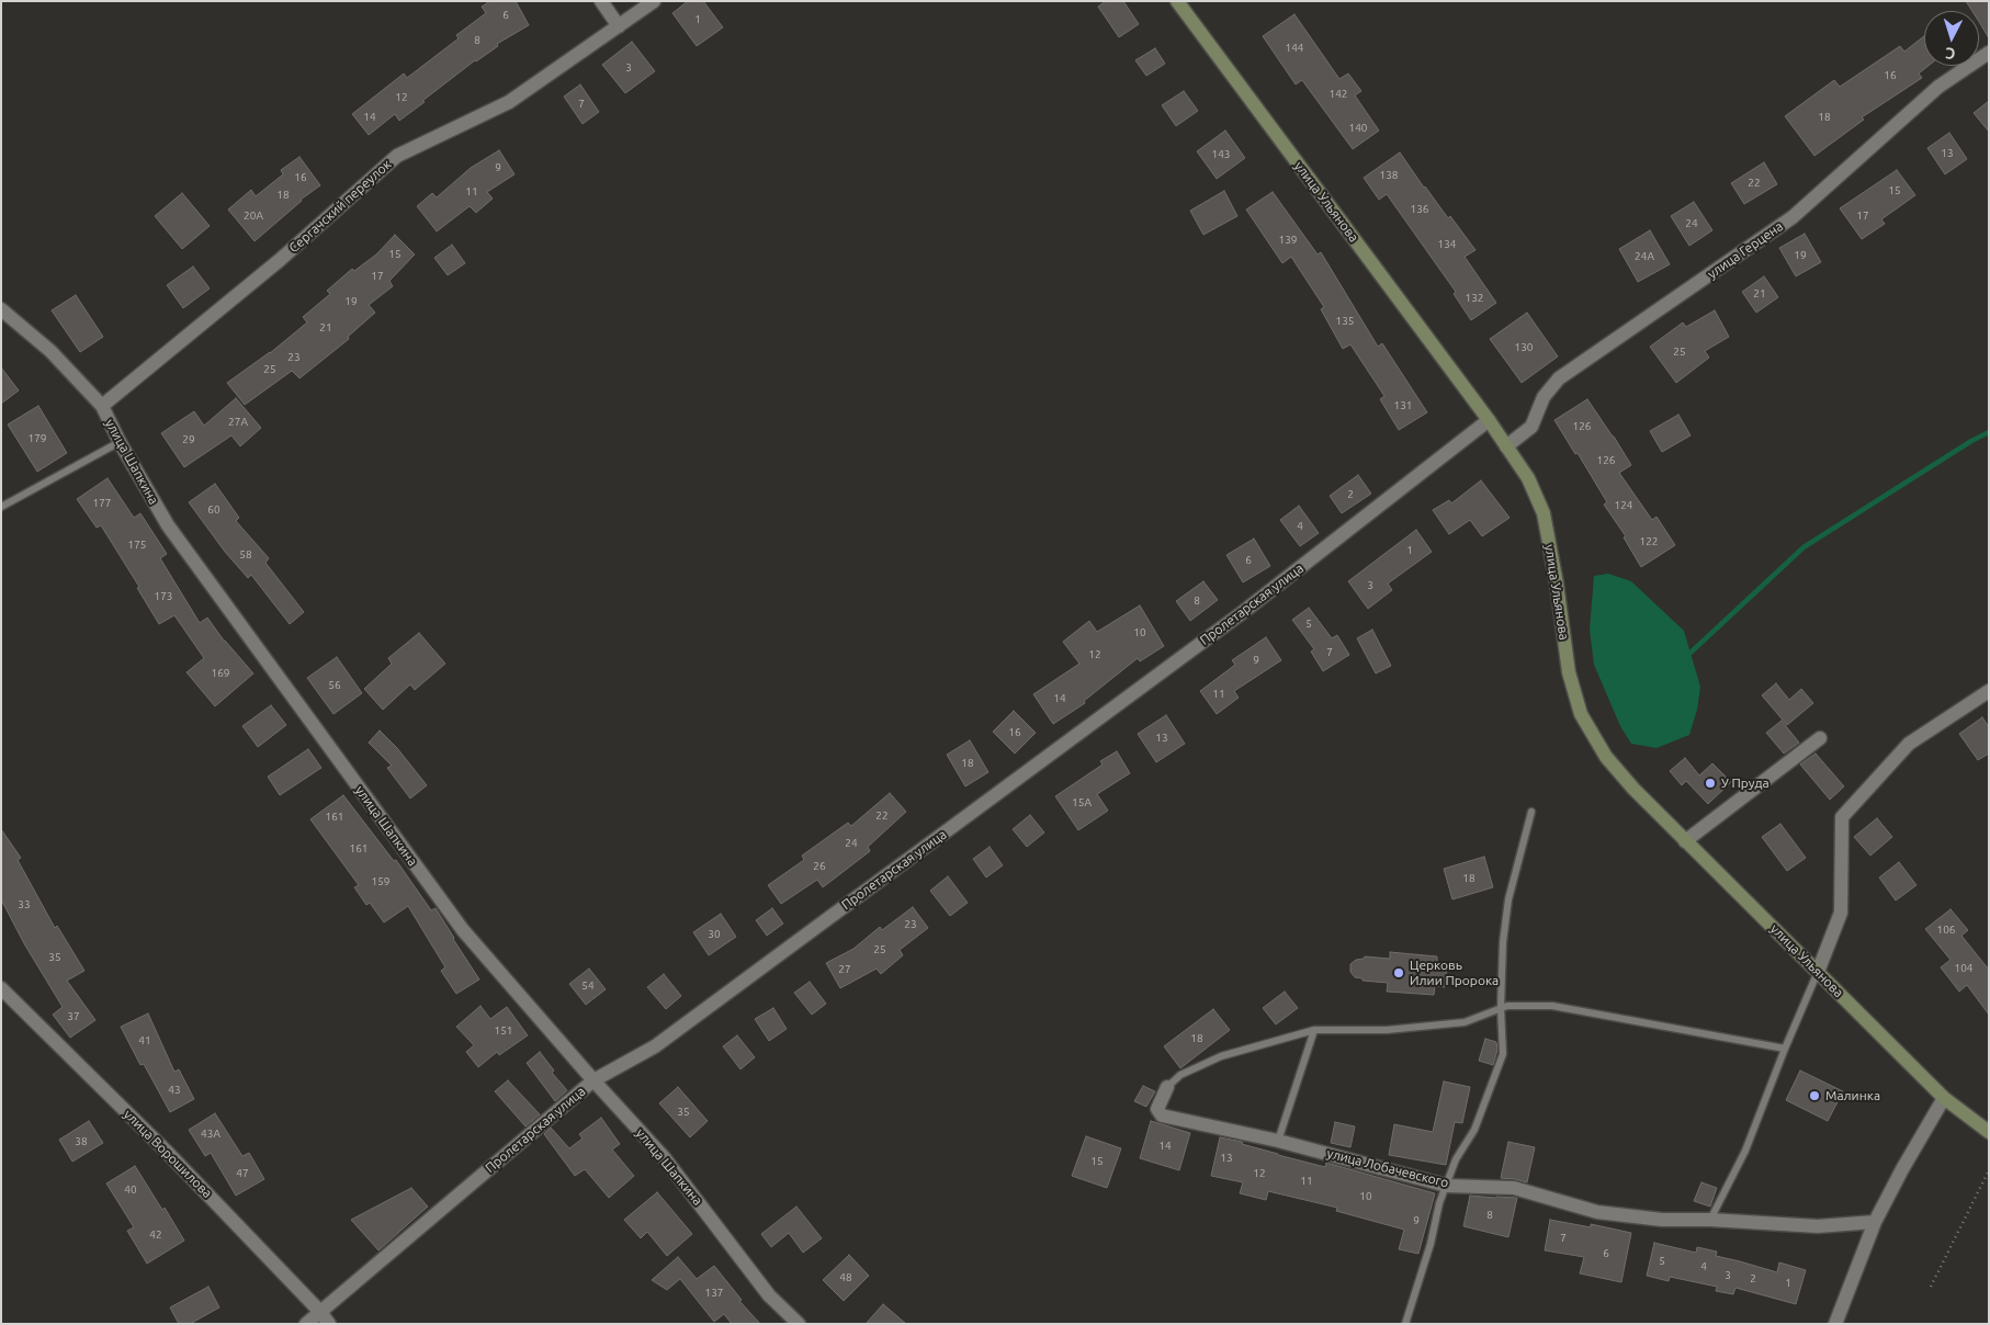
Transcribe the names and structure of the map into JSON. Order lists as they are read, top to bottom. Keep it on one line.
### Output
{"streets":{"main road":["улица Ульянова"],"street":["Сергачский переулок","улица Герцена","улица Шапкина","Пролетарская улица","улица Ворошилова","улица Лобачевского"]},"crossings":[["улица Ульянова","улица Герцена"],["улица Ульянова","Пролетарская улица"],["Сергачский переулок","улица Шапкина"],["улица Шапкина","Пролетарская улица"],["Пролетарская улица","улица Ворошилова"]],"places":["У Пруда","Церковь Илии Пророка","Малинка"],"house_numbers":["6","1","8","144","3","16","142","12","7","14","18","140","13","143","9","138","16","22","15","11","18","136","20А","17","24","139","134","15","19","24А","17","21","132","19","135","21","130","25","23","25","131","27А","126","179","29","126","2","177","124","60","4","122","175","1","58","6","3","173","8","5","10","7","12","9","169","56","11","14","16","13","18","15А","22","161","24","161","26","18","159","33","23","106","30","25","35","104","27","54","37","151","18","41","43","35","43А","38","14","13","15","47","12","11","40","10","8","9","42","7","6","5","4","3","48","2","1","137"],"north":"bottom"}
